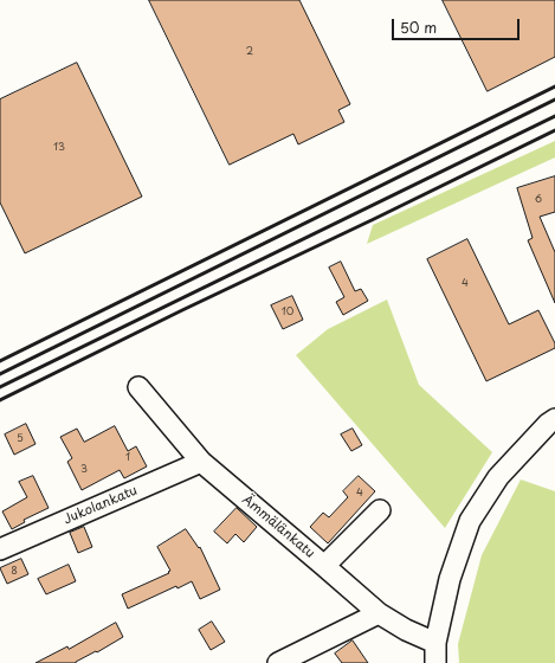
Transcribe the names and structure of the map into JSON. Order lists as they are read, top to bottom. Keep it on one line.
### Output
{"streets":{"street":["Jukolankatu","Ämmälänkatu"]},"crossings":[["Jukolankatu","Ämmälänkatu"]],"house_numbers":["2","13","6","4","10","5","1","3","4","8"],"scale_bar":"50 m"}
